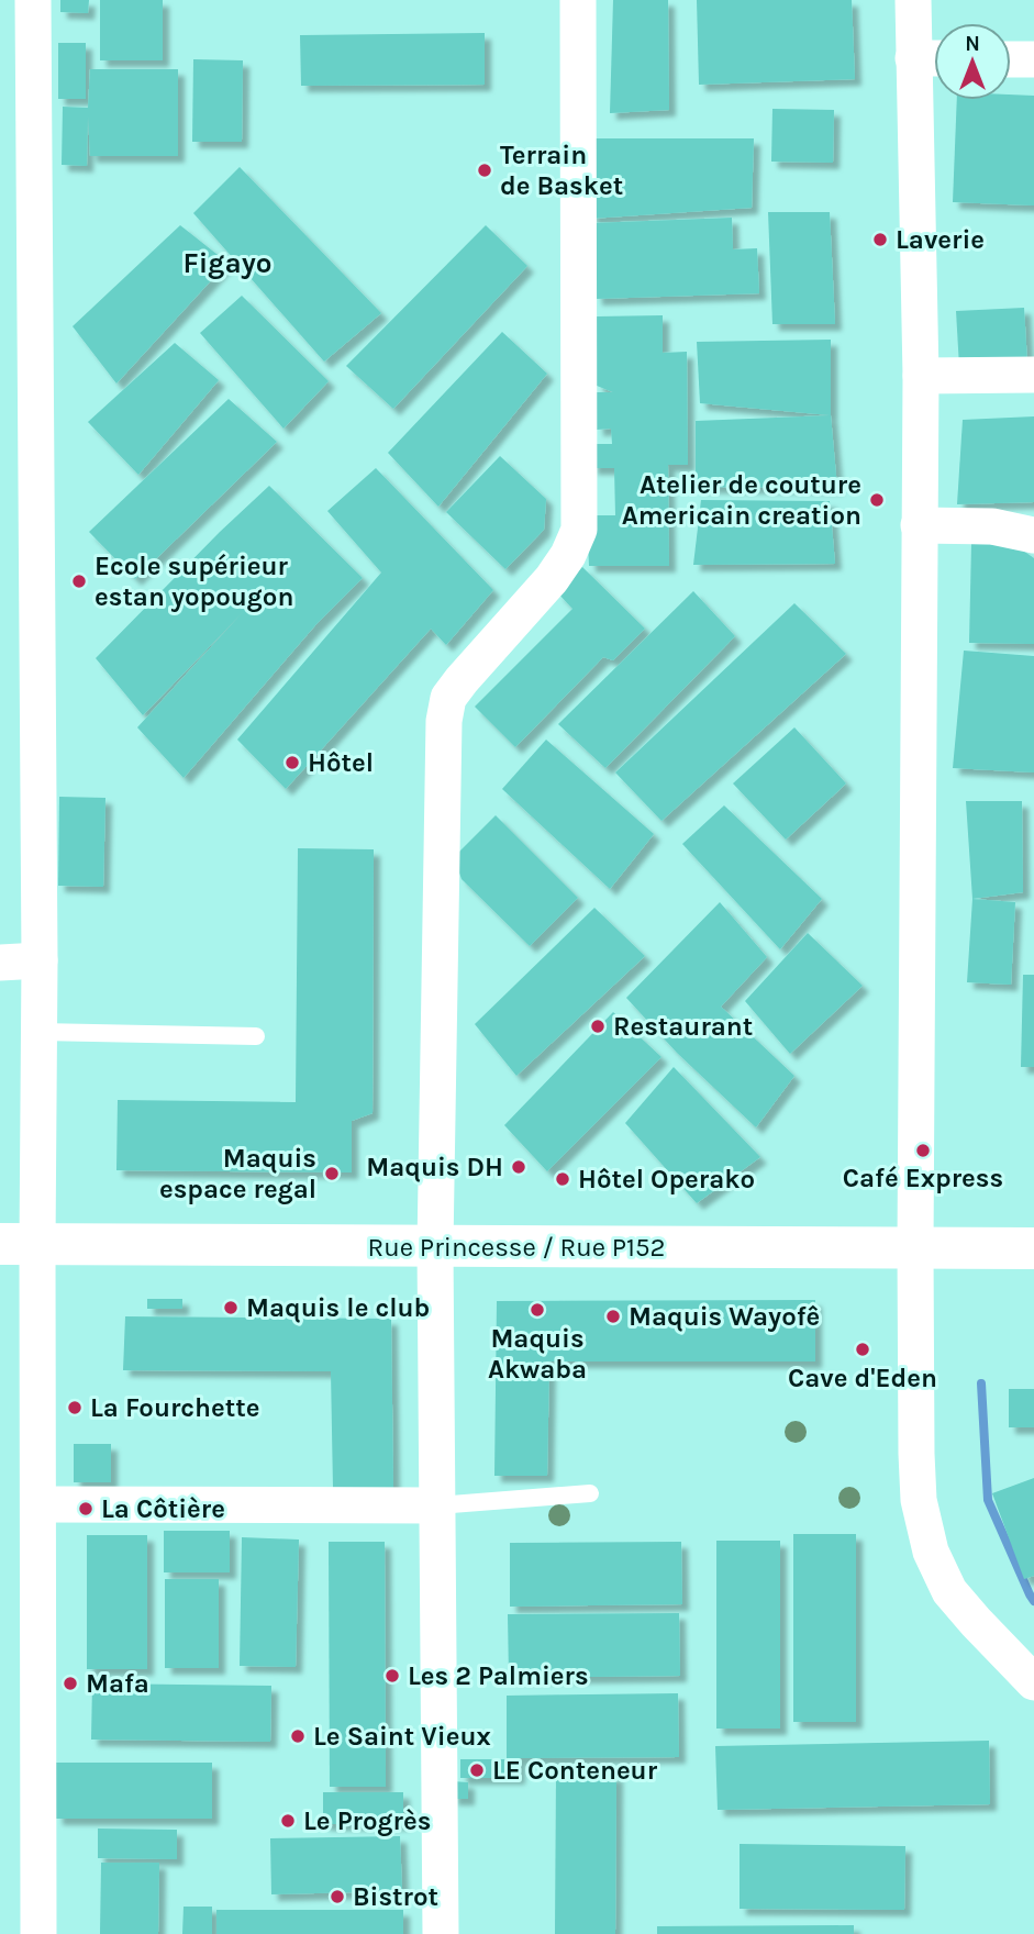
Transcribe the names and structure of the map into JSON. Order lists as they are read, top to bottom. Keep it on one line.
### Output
{"streets":{"street":["Rue Princesse / Rue P152"]},"districts":["Figayo"],"places":["Terrain de Basket","Laverie","Atelier de couture Americain creation","Ecole supérieur estan yopougon","Hôtel","Restaurant","Café Express","Maquis DH","Maquis espace regal","Hôtel Operako","Maquis le club","Maquis Akwaba","Maquis Wayofê","Cave d'Eden","La Fourchette","La Côtière","Les 2 Palmiers","Mafa","Le Saint Vieux","LE Conteneur","Le Progrès","Bistrot"],"north":"top"}
